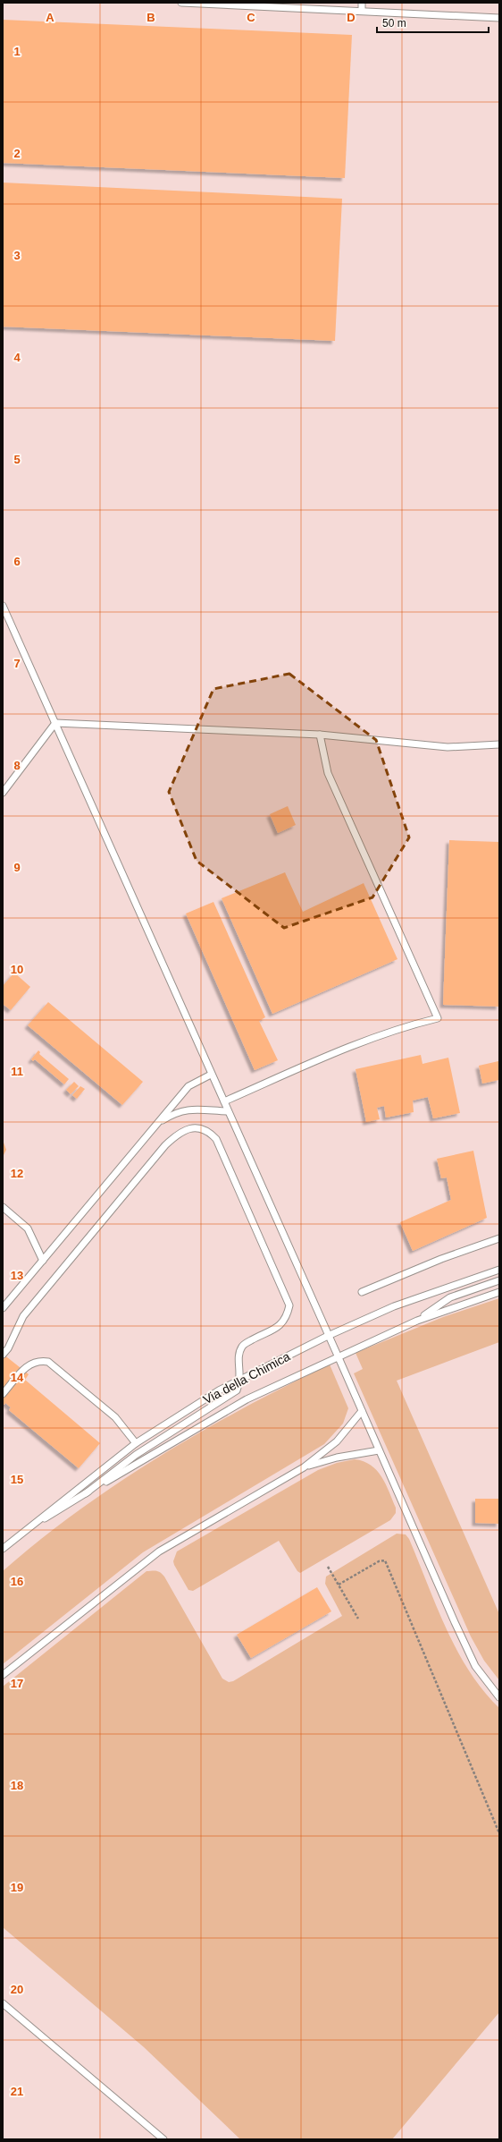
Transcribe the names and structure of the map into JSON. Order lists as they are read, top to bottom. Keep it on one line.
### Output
{"streets":{"lane":["Via della Chimica"]},"scale_bar":"50 m","grid":{"columns":["A","B","C","D"],"rows":["1","2","3","4","5","6","7","8","9","10","11","12","13","14","15","16","17","18","19","20","21"]}}
